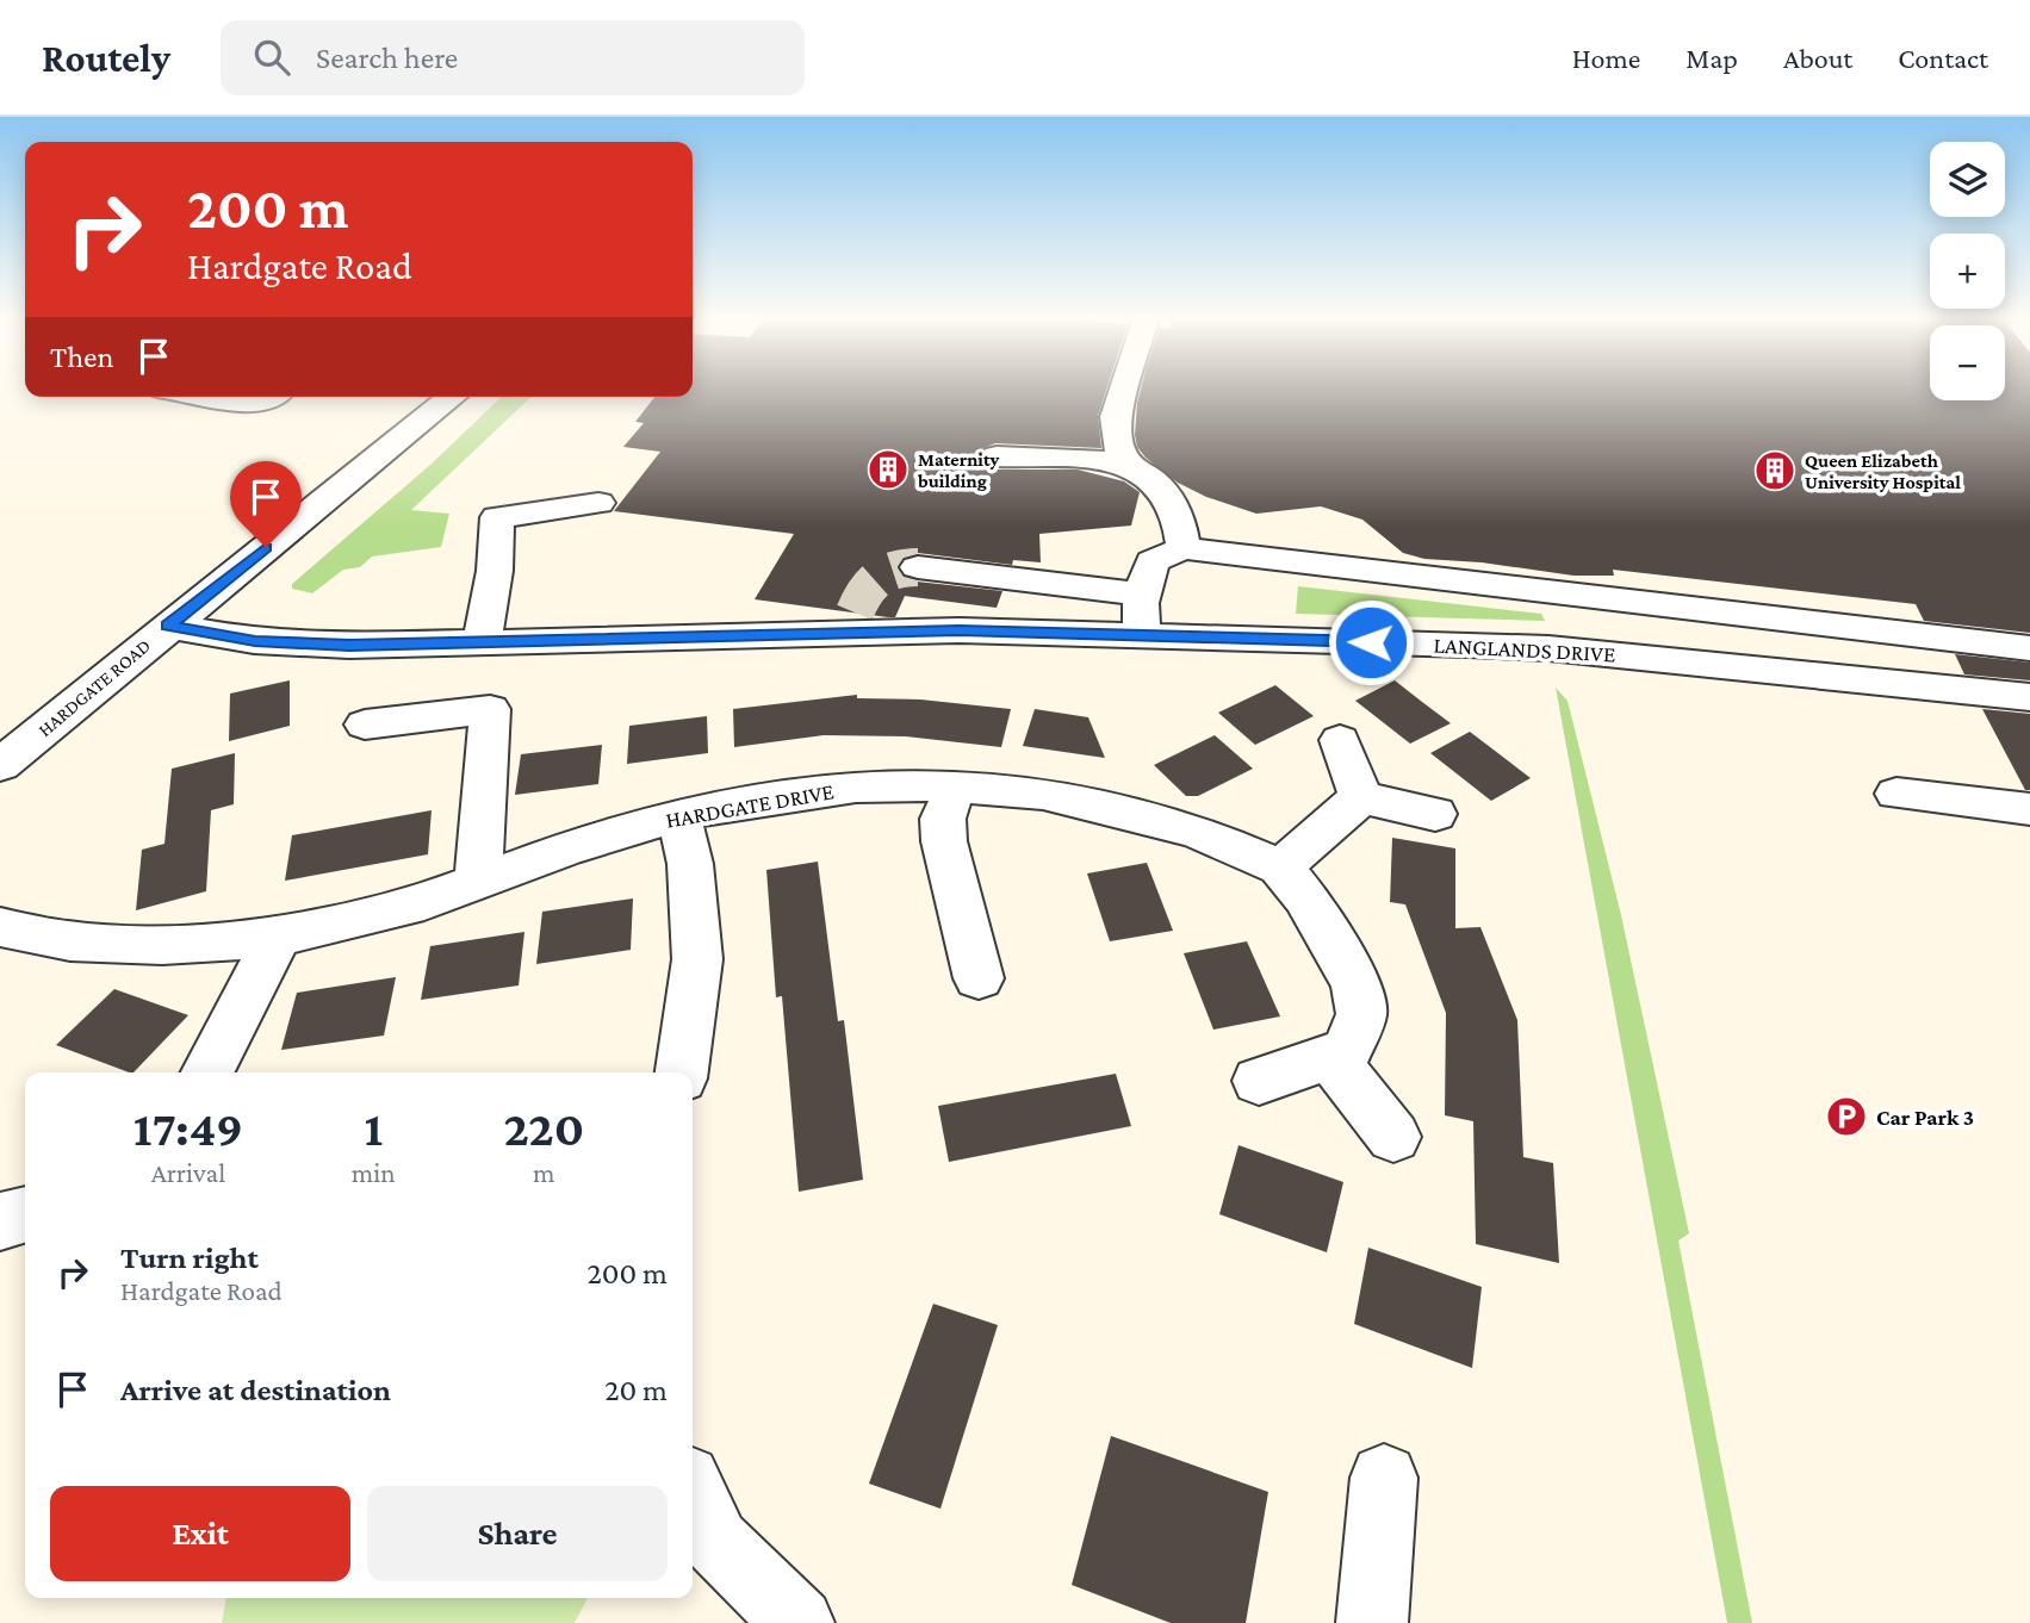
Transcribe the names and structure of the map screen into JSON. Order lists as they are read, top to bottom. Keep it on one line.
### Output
{"streets":{"street":["LANGLANDS DRIVE","HARDGATE ROAD","HARDGATE DRIVE"]},"crossings":[["LANGLANDS DRIVE","HARDGATE ROAD"]],"places":{"building":["Maternity building","Queen Elizabeth University Hospital"],"parking":["Car Park 3"]},"page":{"header":"Routely","search":"Search here","nav":["Home","Map","About","Contact"],"map_buttons":["+","−"],"turn":["200 m","Hardgate Road"],"then":"Then","eta":["17:49","Arrival","1","min","220","m"],"list":[{"name":"Turn right","note":"Hardgate Road","value":"200 m"},{"name":"Arrive at destination","value":"20 m"}],"buttons":["Exit","Share"]}}
